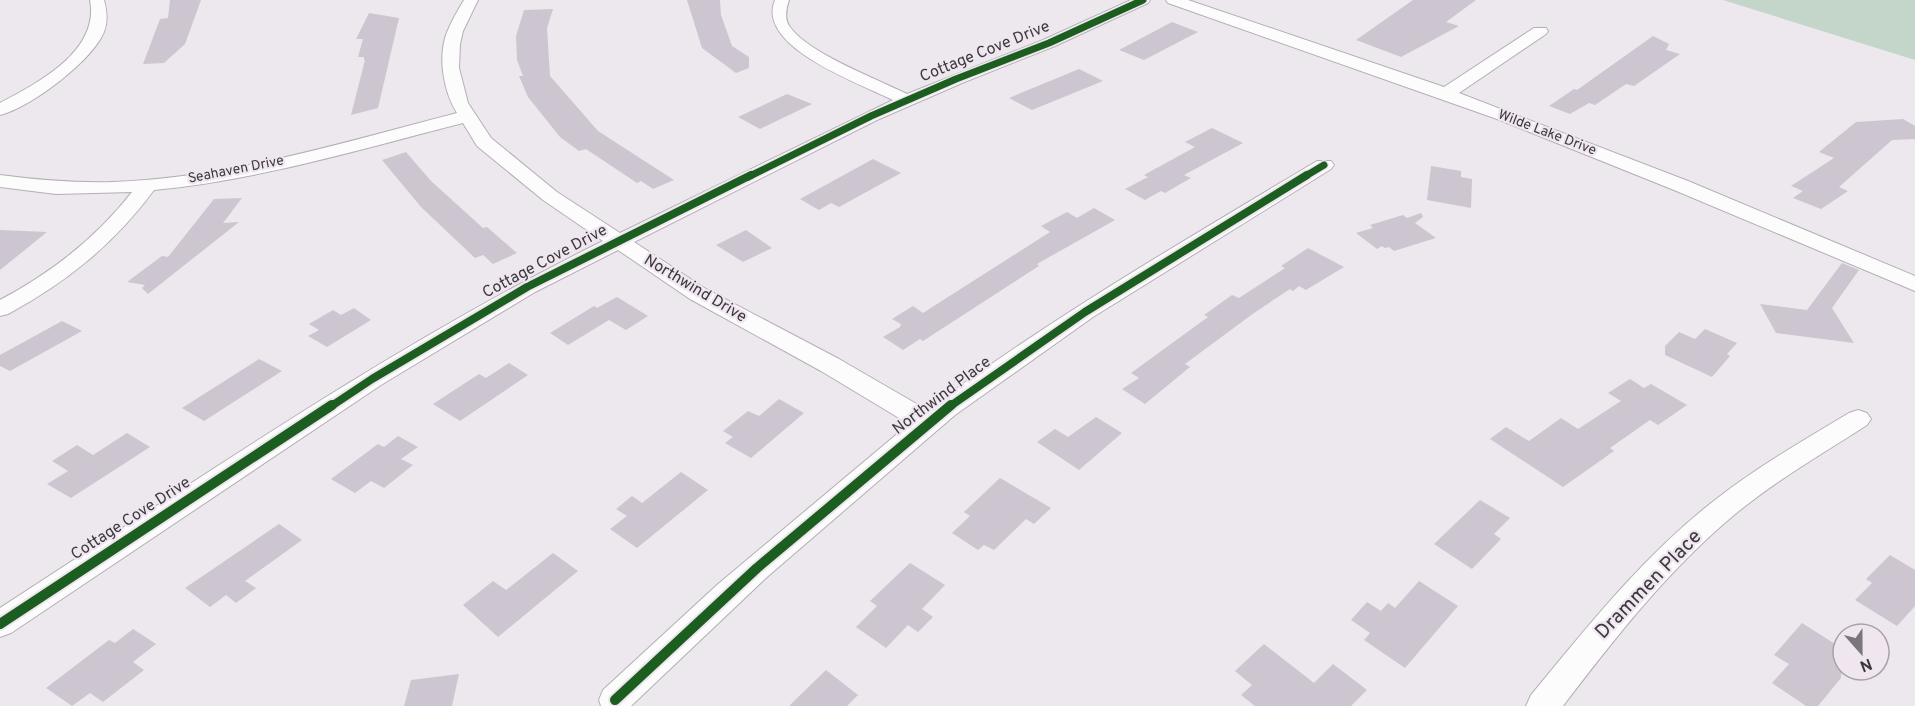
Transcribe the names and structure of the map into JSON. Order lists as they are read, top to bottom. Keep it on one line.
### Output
{"streets":{"street":["Cottage Cove Drive","Wilde Lake Drive","Seahaven Drive","Northwind Drive","Northwind Place","Drammen Place"]},"crossings":[["Cottage Cove Drive","Northwind Drive"],["Seahaven Drive","Northwind Drive"],["Northwind Drive","Northwind Place"]],"north":"bottom"}
